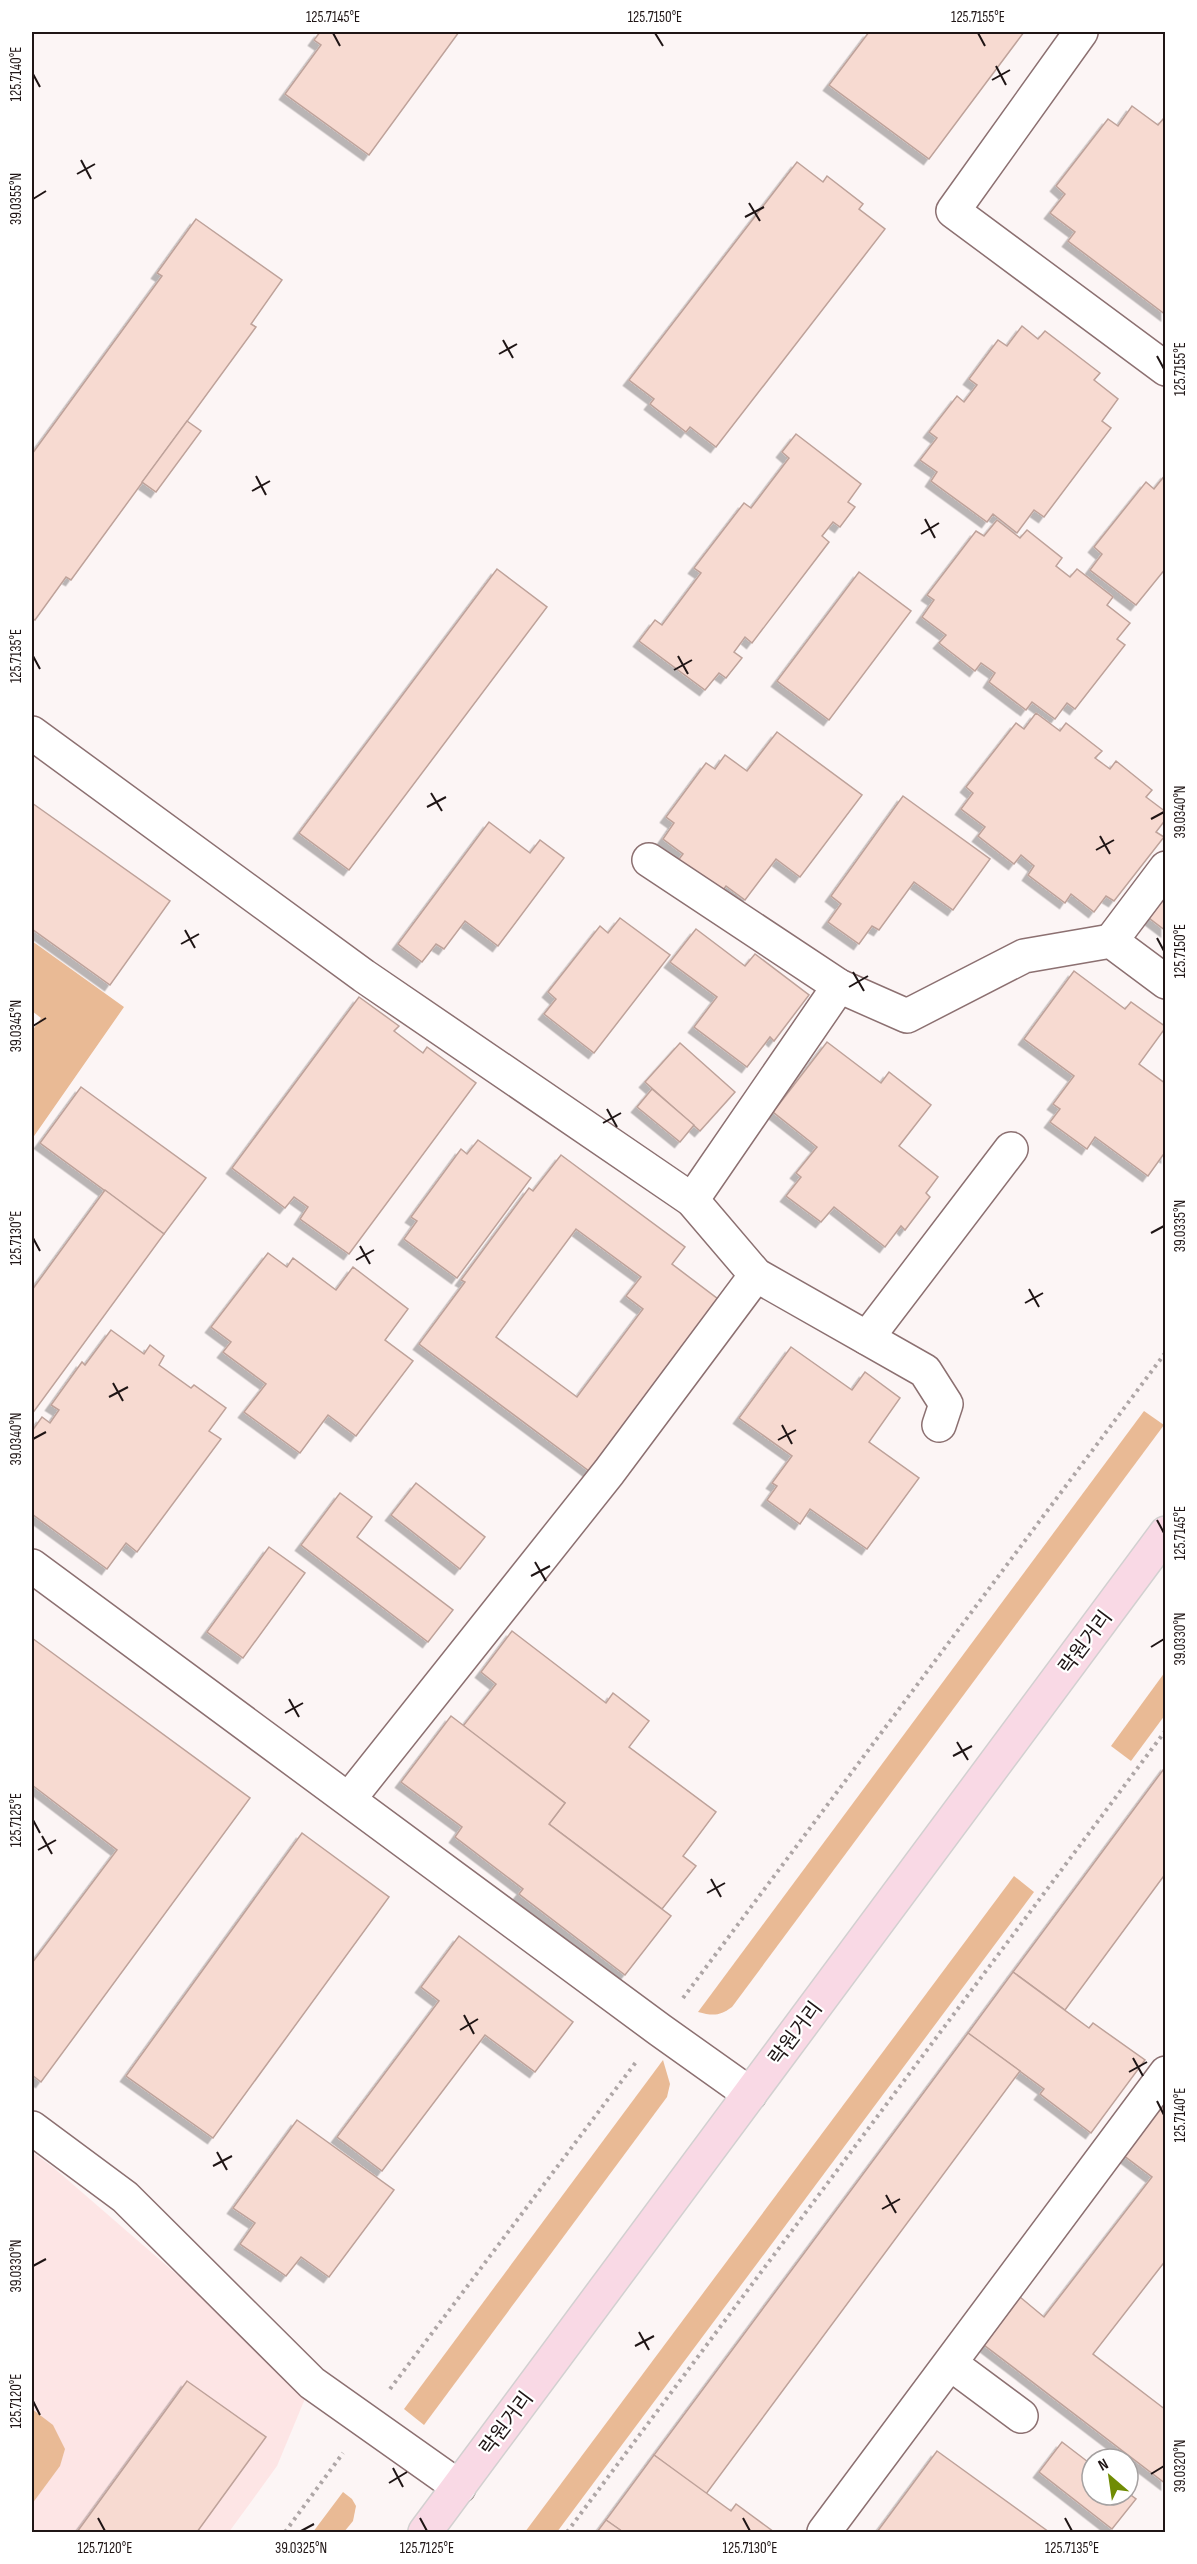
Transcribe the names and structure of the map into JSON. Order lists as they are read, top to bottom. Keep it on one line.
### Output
{"streets":{"main road":["락원거리"]},"north":"top left","coordinates":["125.7145°E","125.7150°E","125.7155°E","125.7140°E","39.0355°N","125.7135°E","39.0340°N","39.0345°N","39.0335°N","125.7130°E","39.0330°N","125.7125°E","125.7120°E","39.0320°N","39.0325°N"]}
